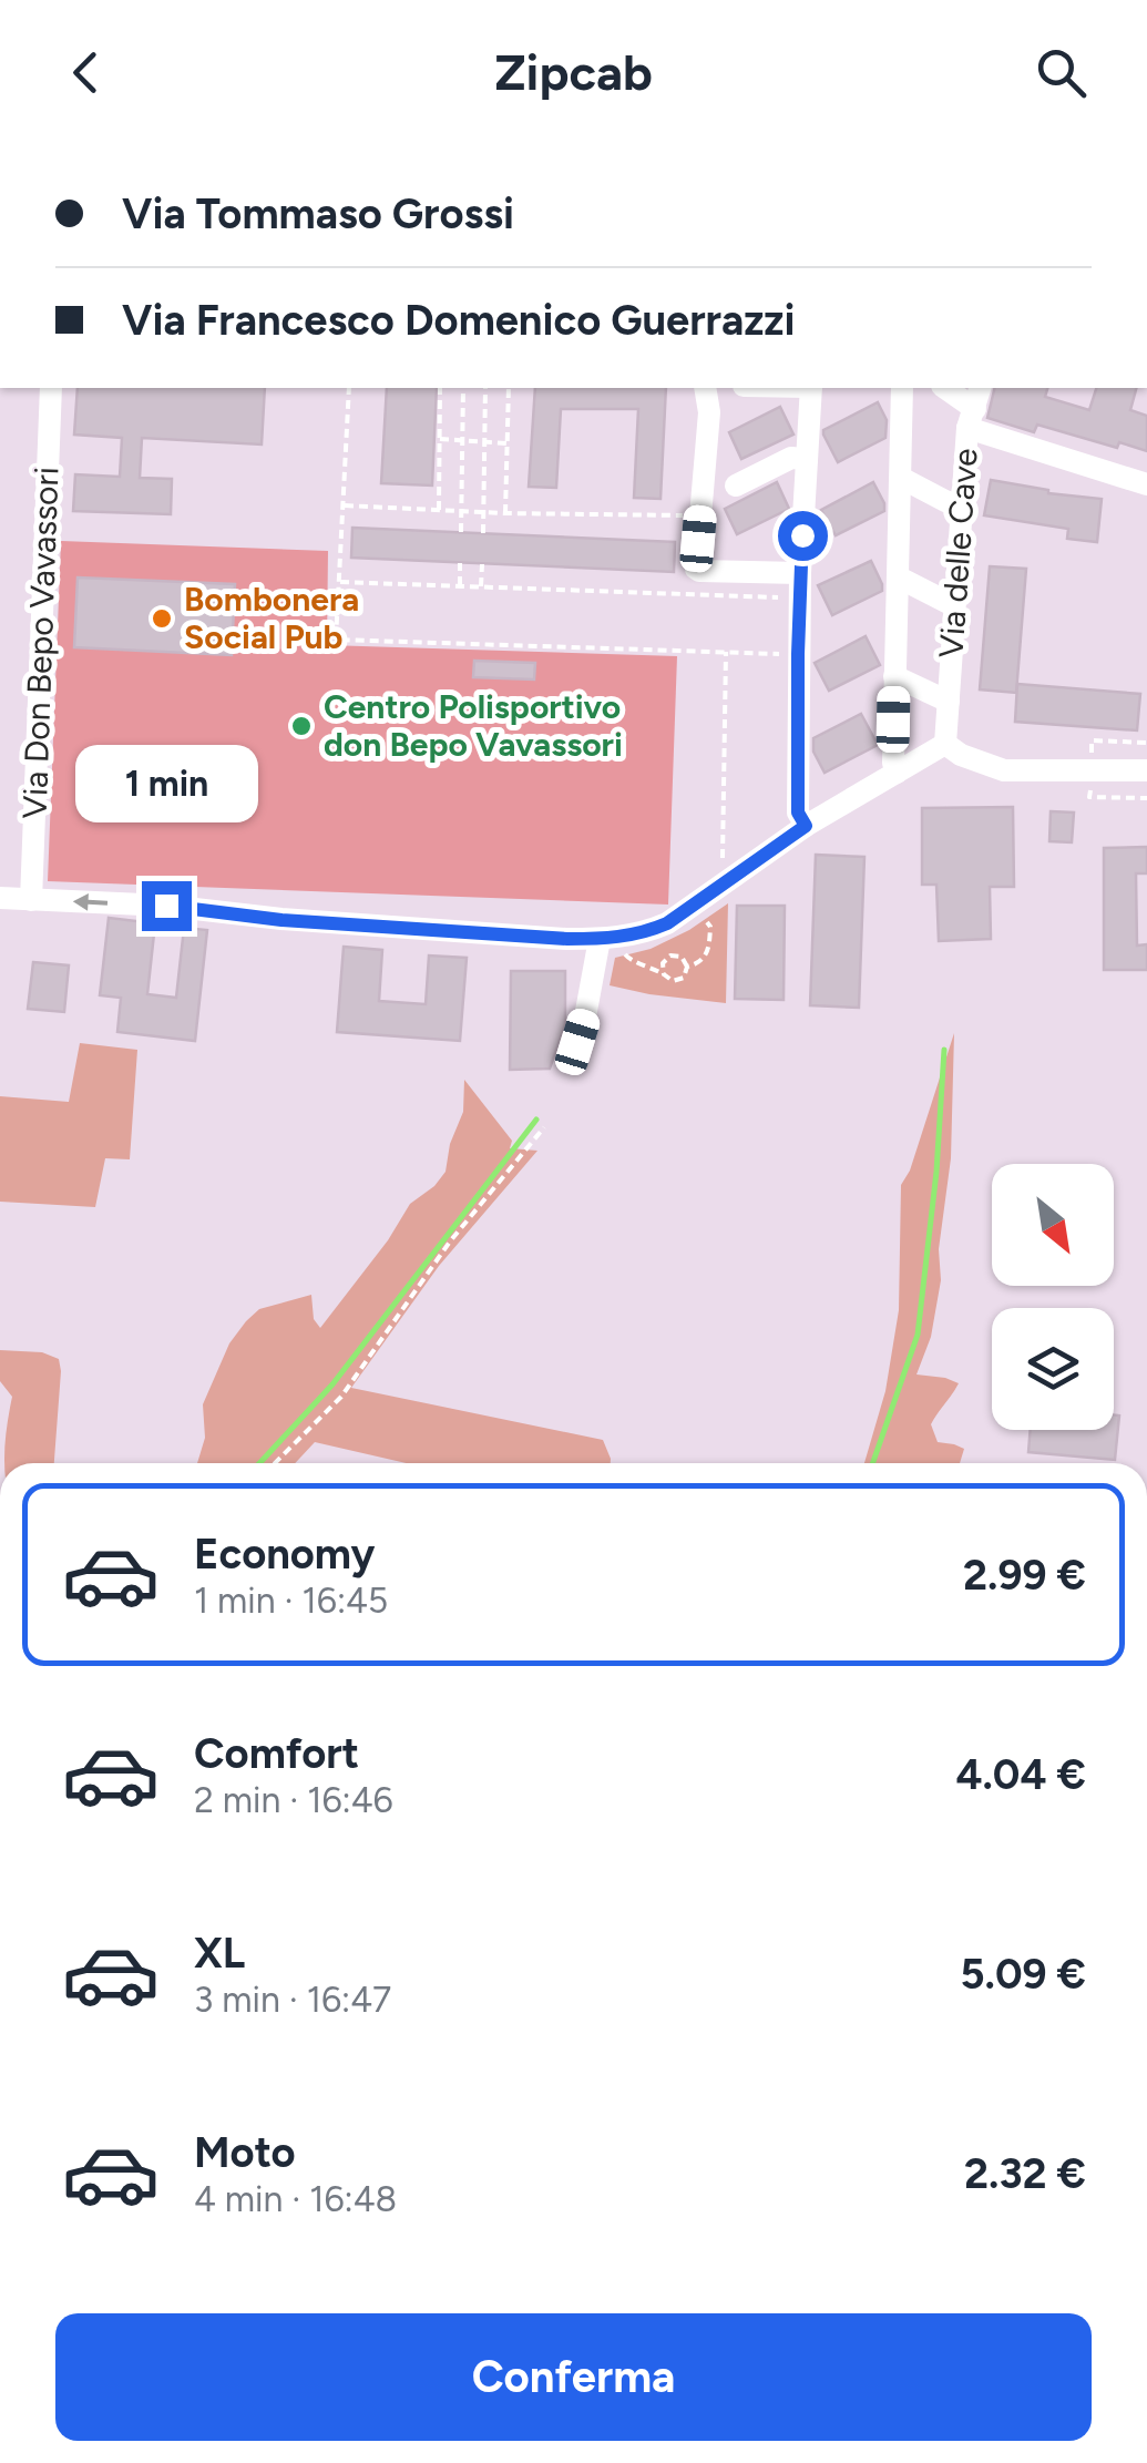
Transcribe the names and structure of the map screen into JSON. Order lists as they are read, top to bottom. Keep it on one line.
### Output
{"streets":{"street":["Via delle Cave","Via Don Bepo Vavassori"]},"places":["Bombonera Social Pub","Centro Polisportivo don Bepo Vavassori"],"north":"bottom right","page":{"header":"Zipcab","banner":["Via Tommaso Grossi","Via Francesco Domenico Guerrazzi"],"bubble":"1 min","list":[{"name":"Economy","note":"1 min · 16:45","value":"2.99 €"},{"name":"Comfort","note":"2 min · 16:46","value":"4.04 €"},{"name":"XL","note":"3 min · 16:47","value":"5.09 €"},{"name":"Moto","note":"4 min · 16:48","value":"2.32 €"}],"buttons":"Conferma"}}
